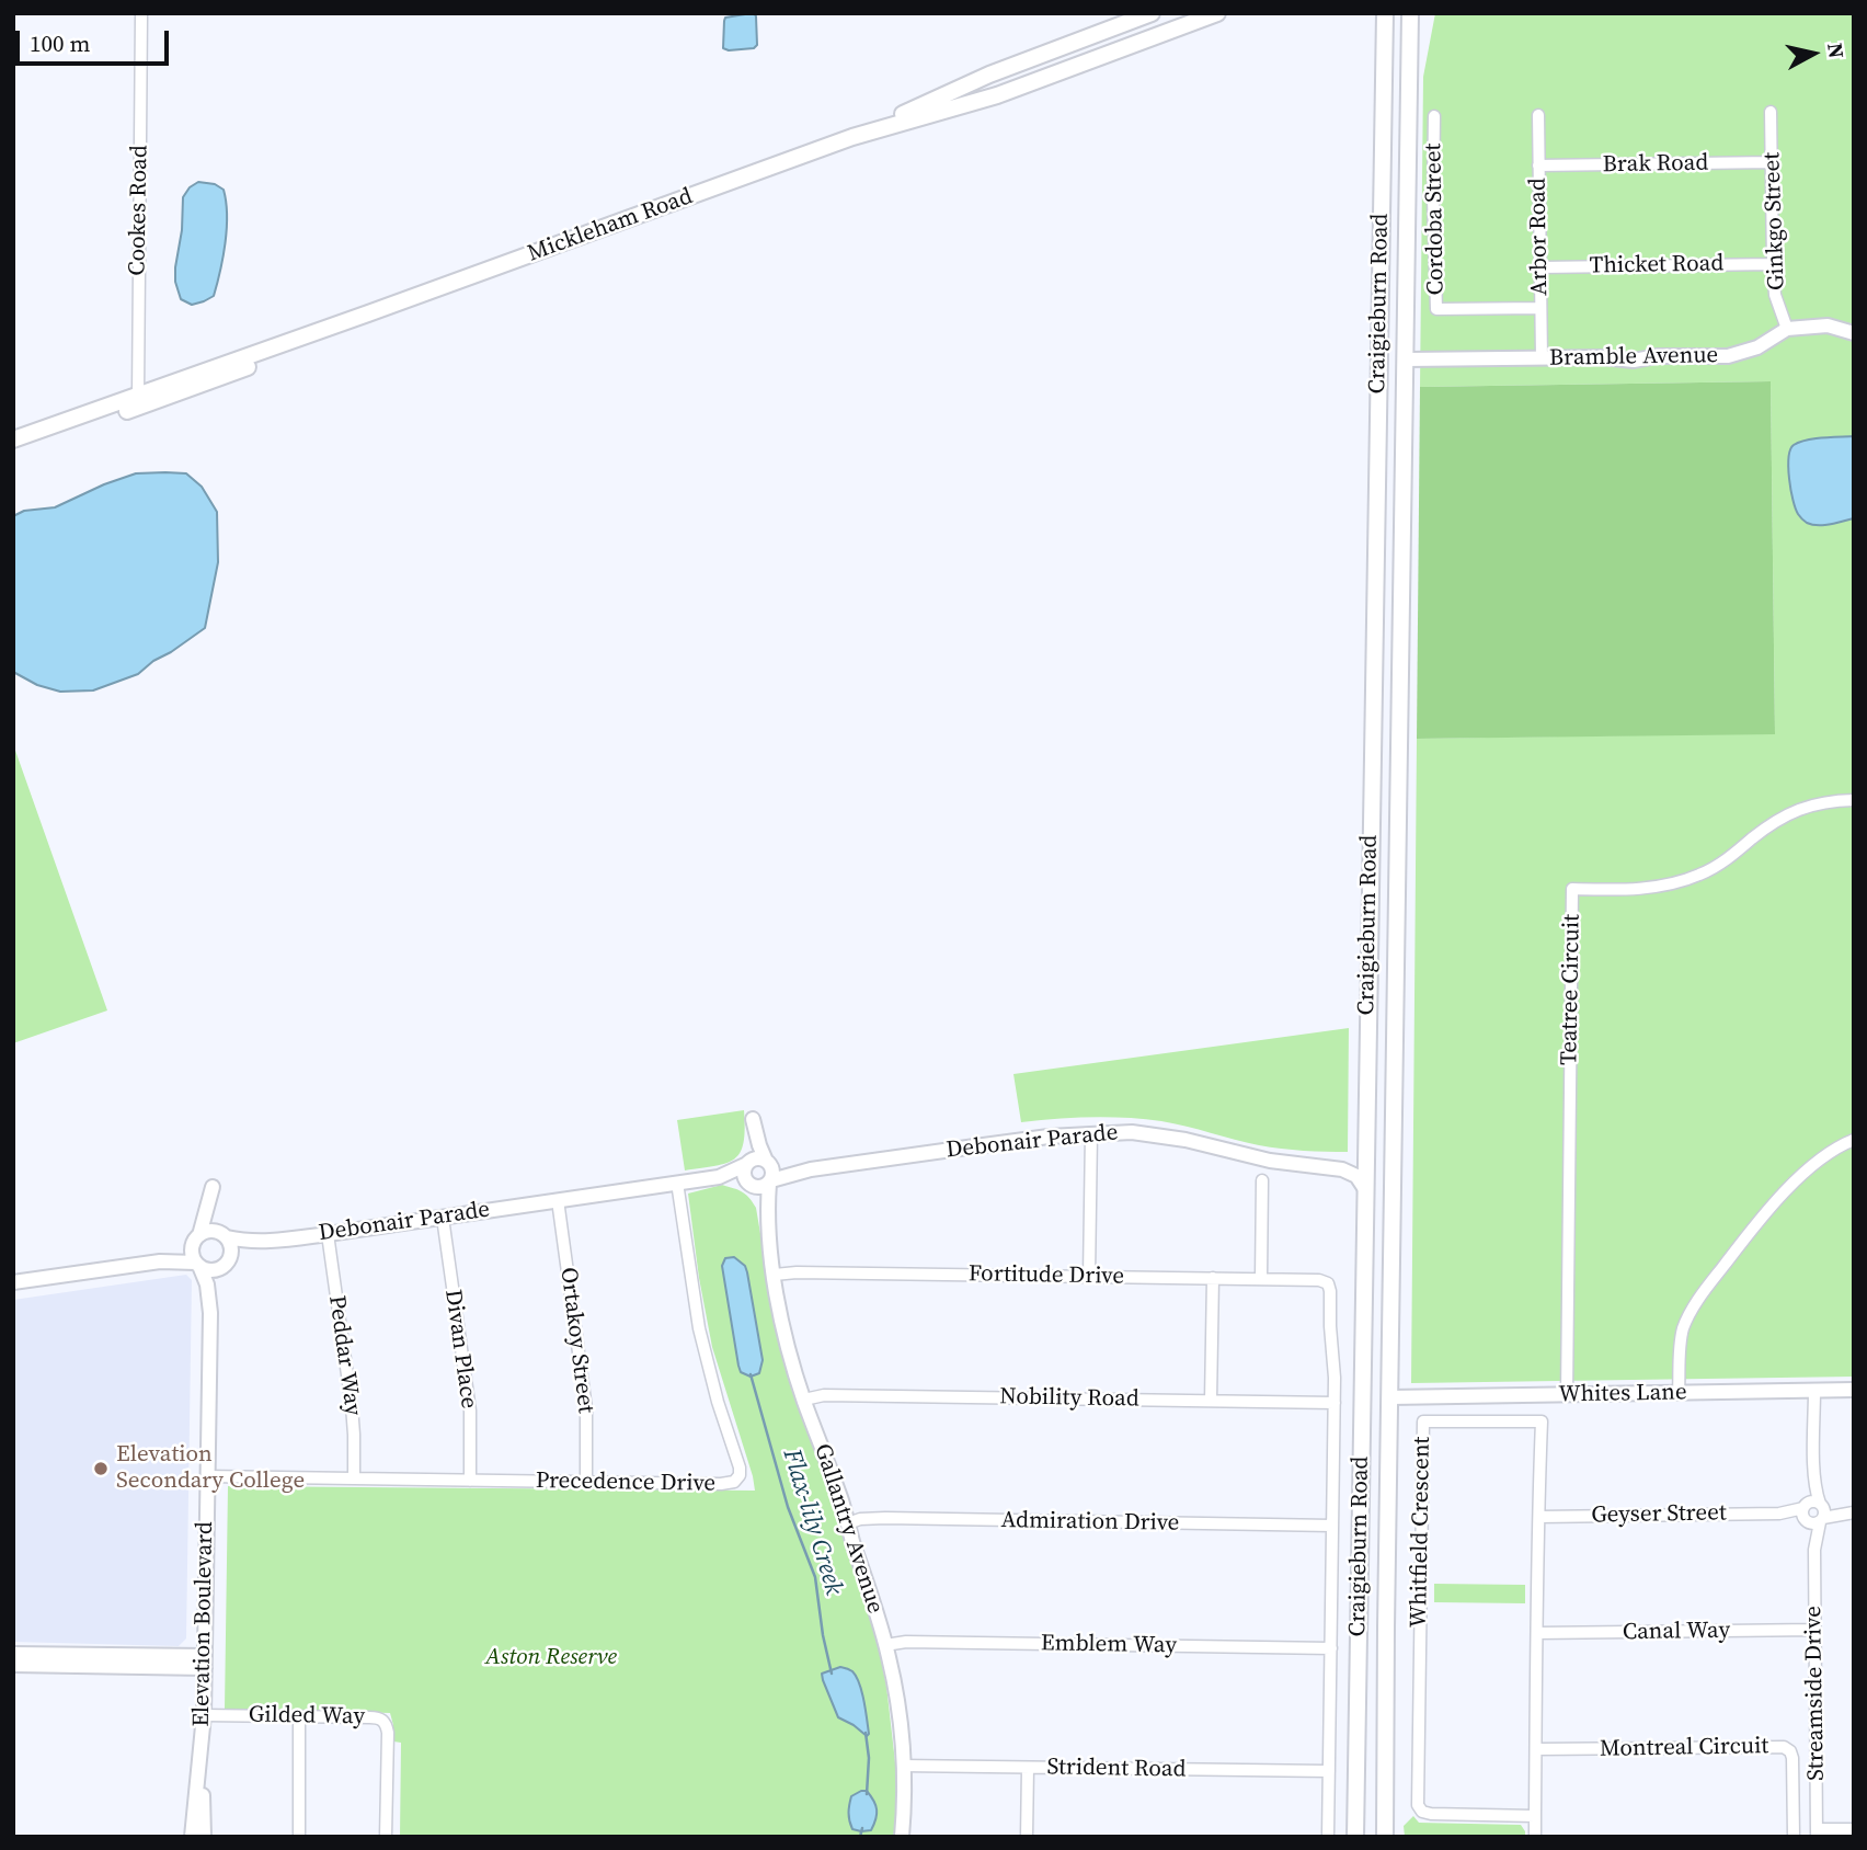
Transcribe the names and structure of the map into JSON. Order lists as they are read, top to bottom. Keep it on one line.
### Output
{"streets":{"main road":["Mickleham Road","Craigieburn Road"],"street":["Brak Road","Cookes Road","Cordoba Street","Ginkgo Street","Arbor Road","Thicket Road","Bramble Avenue","Teatree Circuit","Debonair Parade","Fortitude Drive","Ortakoy Street","Divan Place","Peddar Way","Whites Lane","Nobility Road","Precedence Drive","Geyser Street","Admiration Drive","Gallantry Avenue","Whitfield Crescent","Elevation Boulevard","Canal Way","Emblem Way","Streamside Drive","Gilded Way","Montreal Circuit","Strident Road"]},"crossings":[["Brak Road","Ginkgo Street"],["Brak Road","Arbor Road"],["Cookes Road","Mickleham Road"],["Cordoba Street","Arbor Road"],["Ginkgo Street","Thicket Road"],["Ginkgo Street","Bramble Avenue"],["Arbor Road","Thicket Road"],["Arbor Road","Bramble Avenue"],["Craigieburn Road","Bramble Avenue"],["Craigieburn Road","Whites Lane"],["Teatree Circuit","Whites Lane"],["Debonair Parade","Ortakoy Street"],["Debonair Parade","Divan Place"],["Debonair Parade","Peddar Way"],["Debonair Parade","Precedence Drive"],["Debonair Parade","Gallantry Avenue"],["Debonair Parade","Elevation Boulevard"],["Fortitude Drive","Nobility Road"],["Fortitude Drive","Gallantry Avenue"],["Ortakoy Street","Precedence Drive"],["Divan Place","Precedence Drive"],["Peddar Way","Precedence Drive"],["Whites Lane","Streamside Drive"],["Nobility Road","Gallantry Avenue"],["Precedence Drive","Elevation Boulevard"],["Geyser Street","Whitfield Crescent"],["Geyser Street","Streamside Drive"],["Admiration Drive","Gallantry Avenue"],["Gallantry Avenue","Emblem Way"],["Gallantry Avenue","Strident Road"],["Whitfield Crescent","Canal Way"],["Whitfield Crescent","Montreal Circuit"],["Elevation Boulevard","Gilded Way"],["Canal Way","Streamside Drive"]],"water":["Flax-lily Creek"],"parks":["Aston Reserve"],"places":["Elevation Secondary College"],"scale_bar":"100 m","north":"right"}
